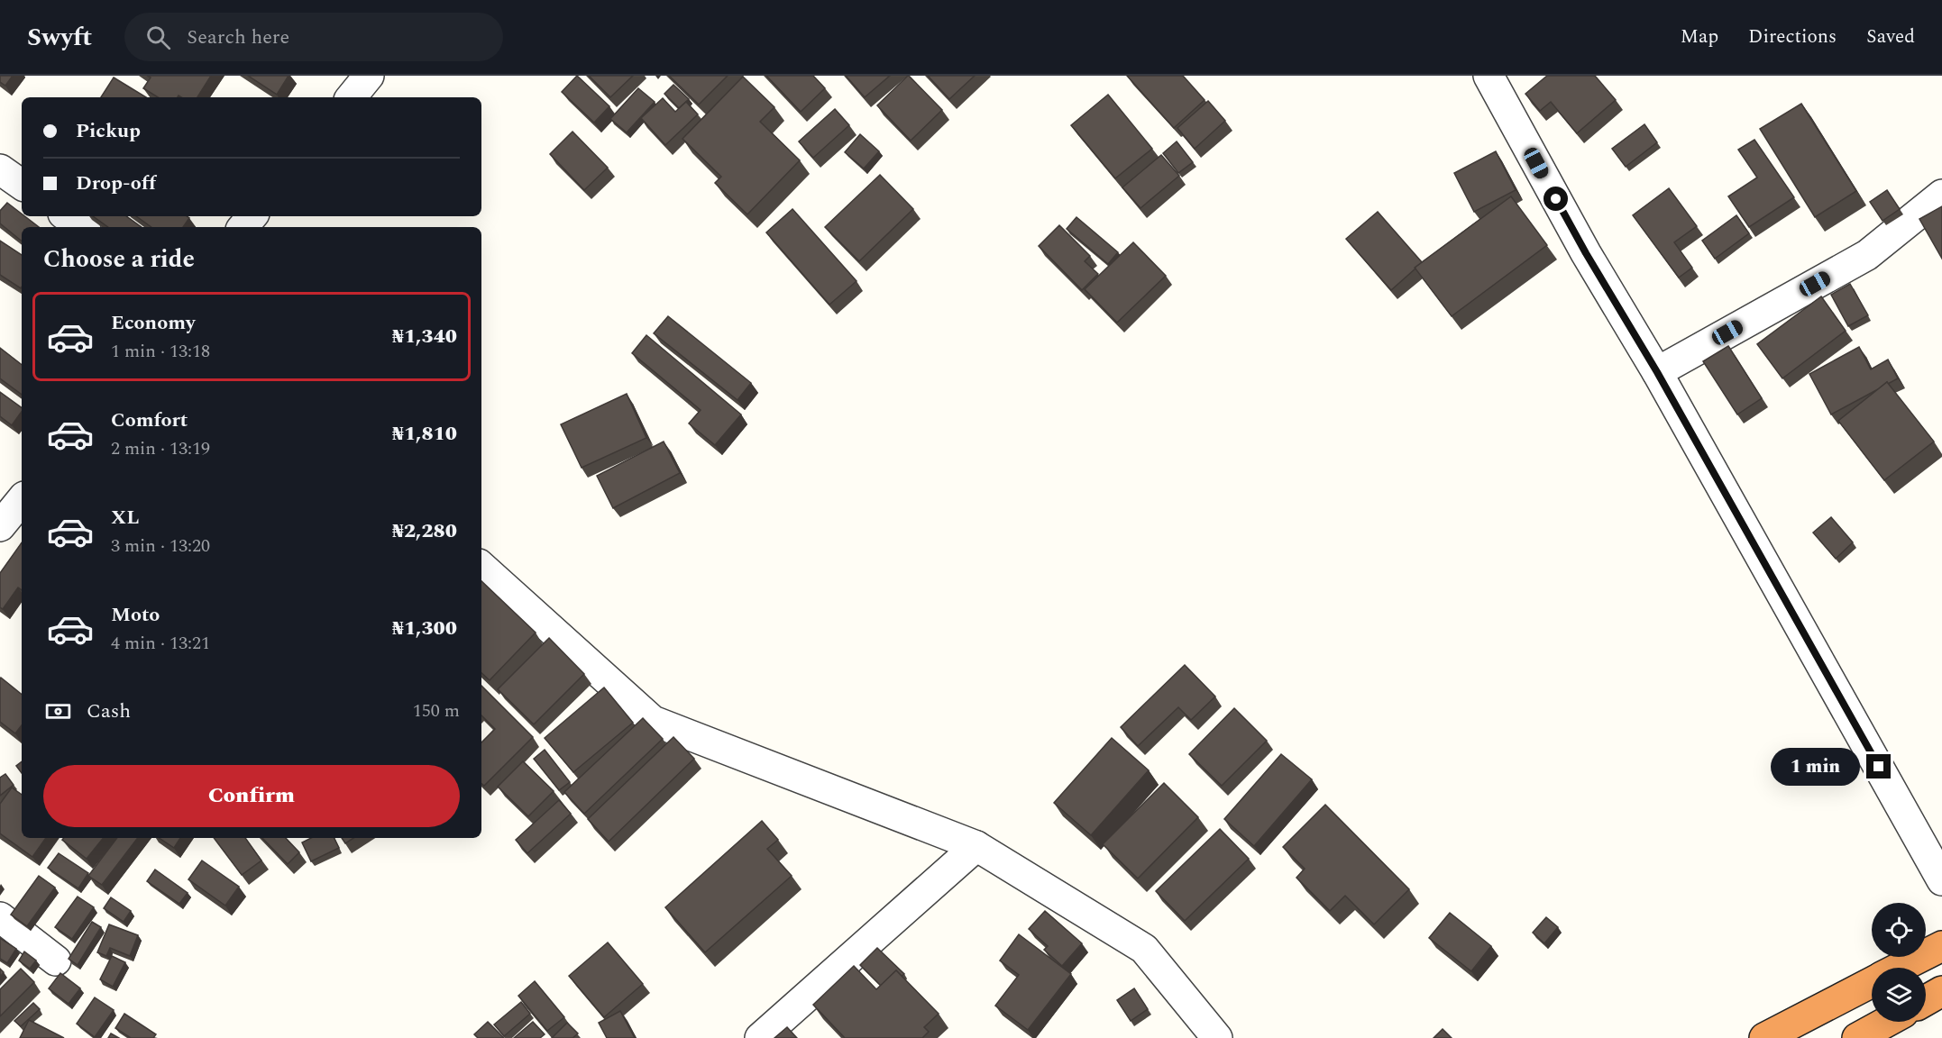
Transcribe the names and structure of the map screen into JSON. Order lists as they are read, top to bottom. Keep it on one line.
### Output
{"page":{"header":"Swyft","search":"Search here","nav":["Map","Directions","Saved"],"banner":["Pickup","Drop-off"],"heading":"Choose a ride","list":[{"name":"Economy","note":"1 min · 13:18","value":"₦1,340"},{"name":"Comfort","note":"2 min · 13:19","value":"₦1,810"},{"name":"XL","note":"3 min · 13:20","value":"₦2,280"},{"name":"Moto","note":"4 min · 13:21","value":"₦1,300"}],"pay":["Cash","150 m"],"bubble":"1 min","buttons":"Confirm"}}
